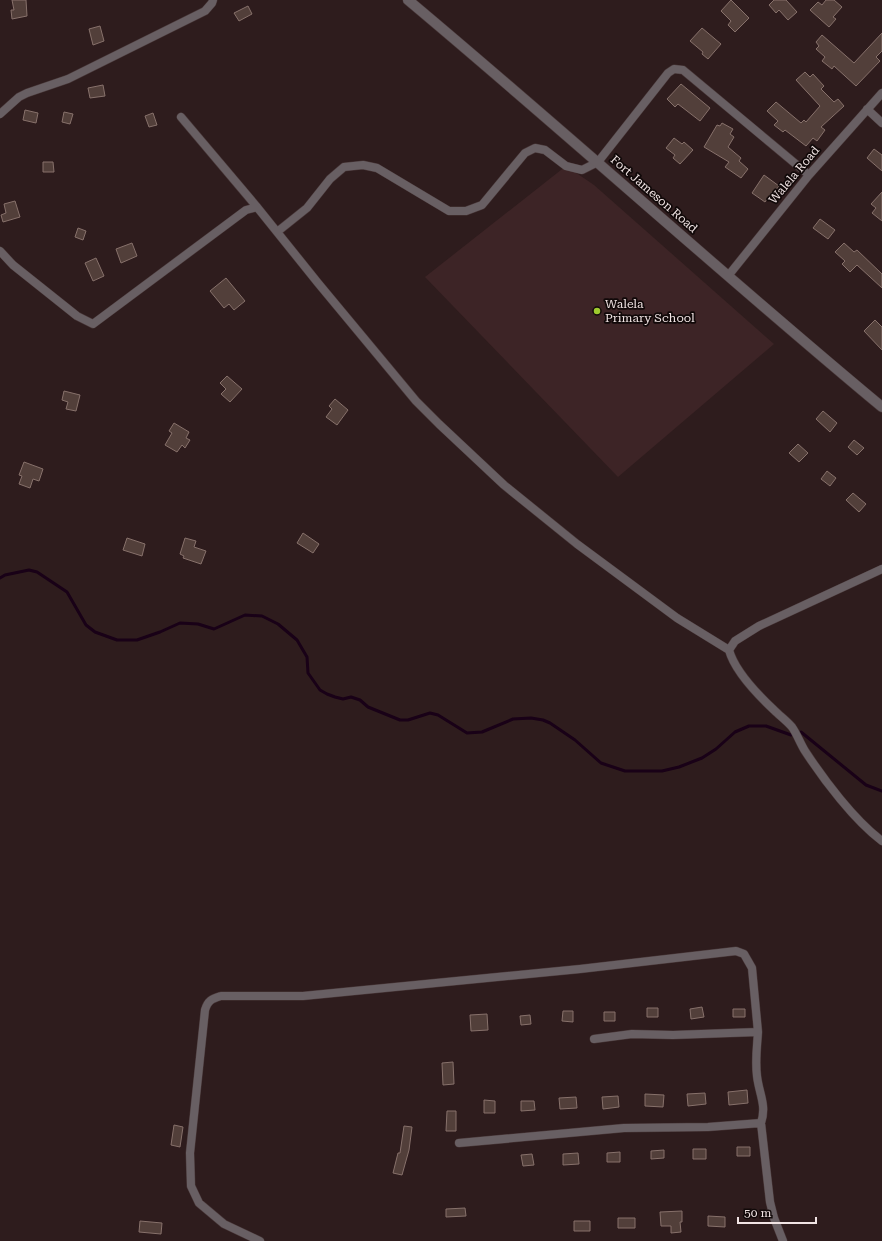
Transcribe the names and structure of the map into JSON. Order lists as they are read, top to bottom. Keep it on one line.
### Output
{"streets":{"street":["Walela Road","Fort Jameson Road"]},"crossings":[["Walela Road","Fort Jameson Road"]],"places":["Walela Primary School"],"scale_bar":"50 m"}
